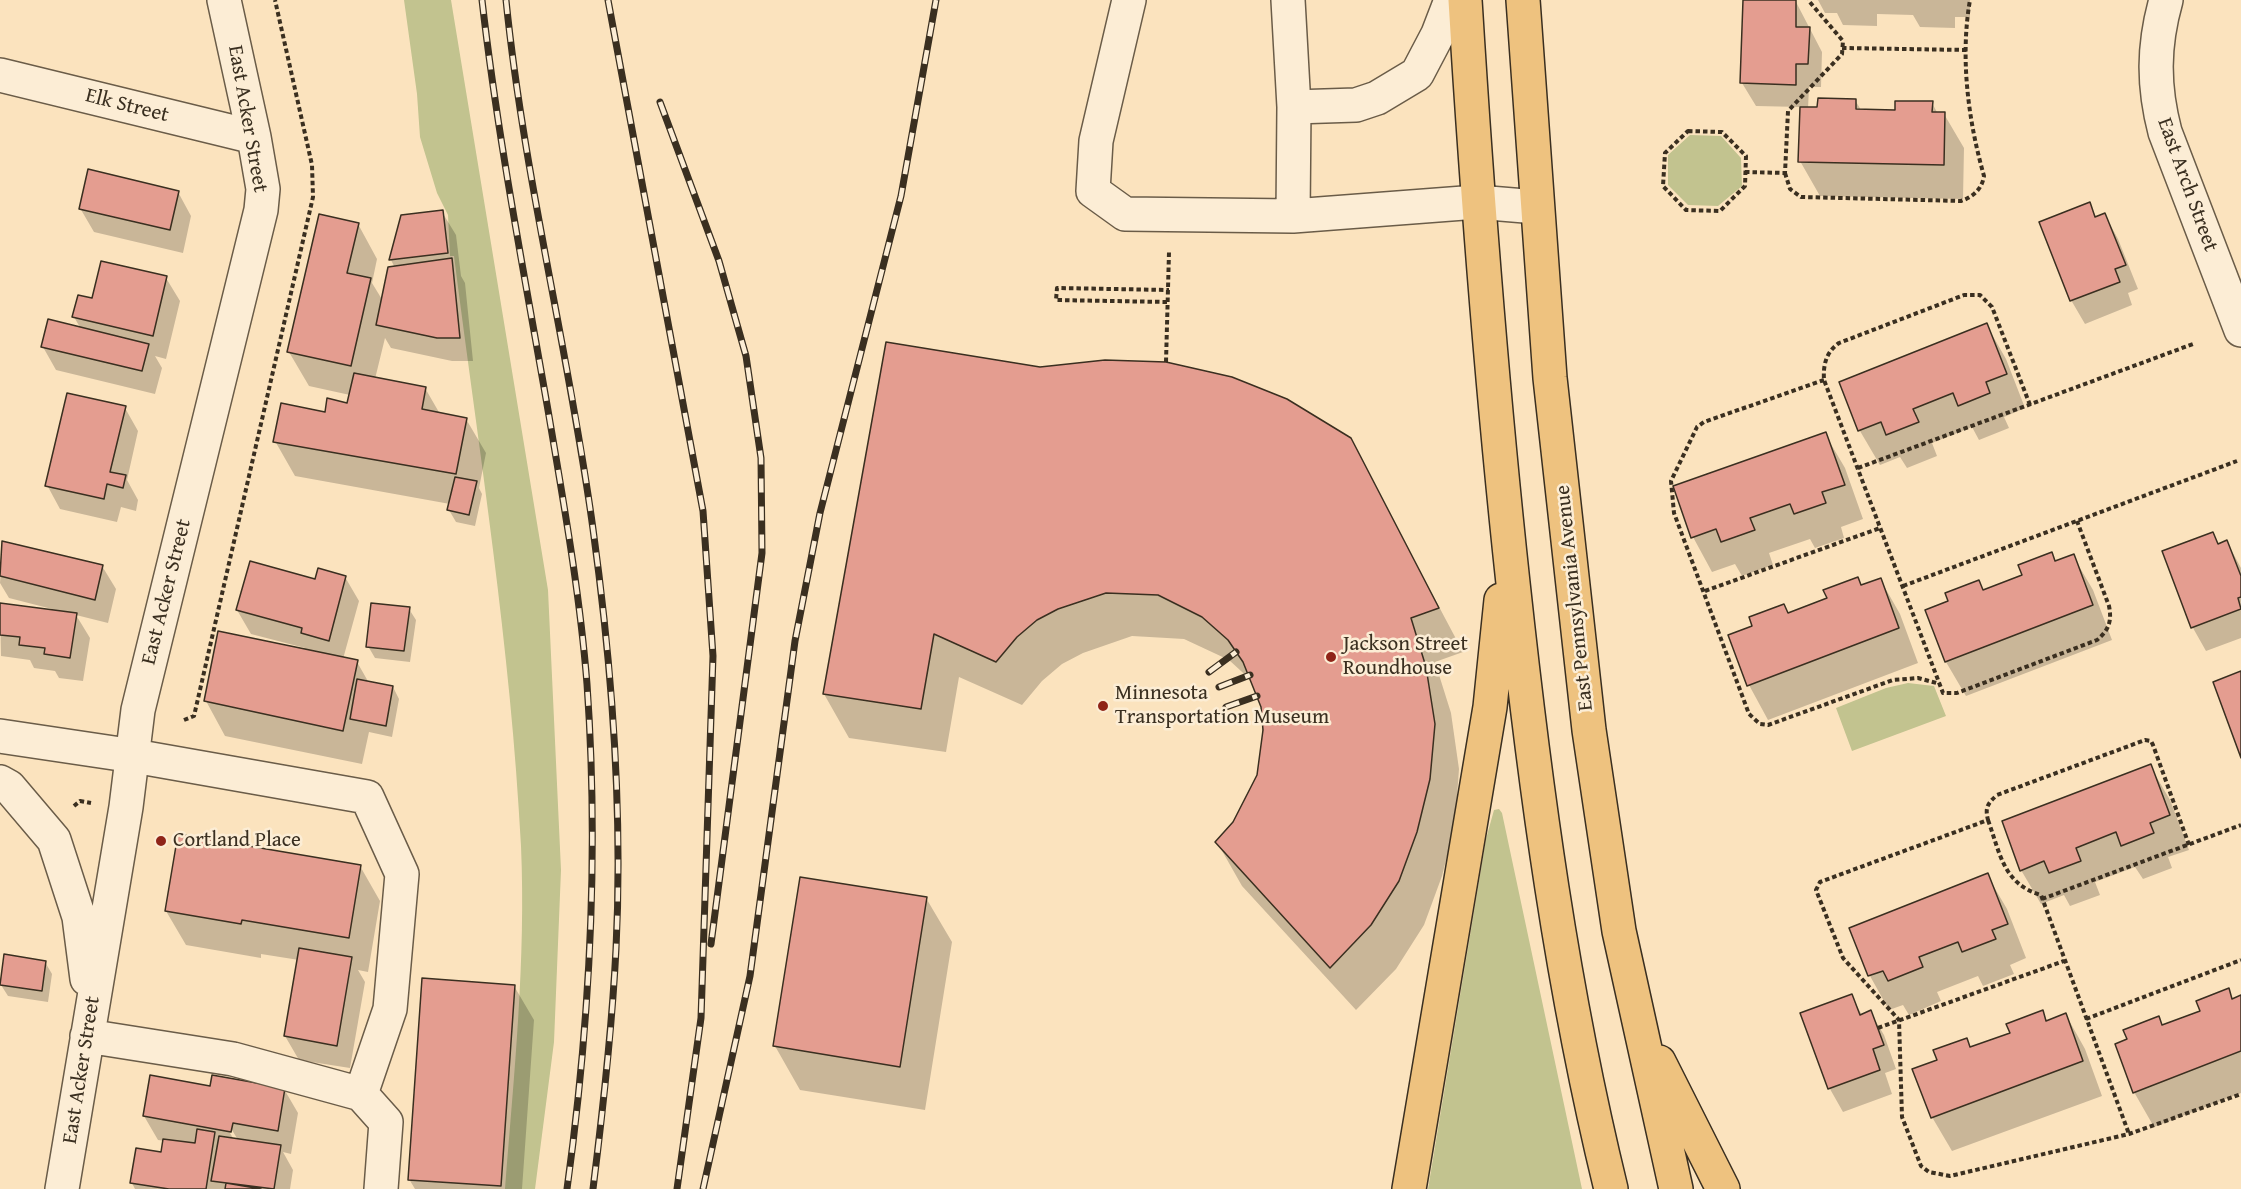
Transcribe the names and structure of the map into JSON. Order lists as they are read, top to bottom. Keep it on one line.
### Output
{"streets":{"main road":["East Pennsylvania Avenue"],"street":["Elk Street","East Acker Street","East Arch Street"]},"crossings":[["Elk Street","East Acker Street"]],"places":["Jackson Street Roundhouse","Minnesota Transportation Museum","Cortland Place"]}
